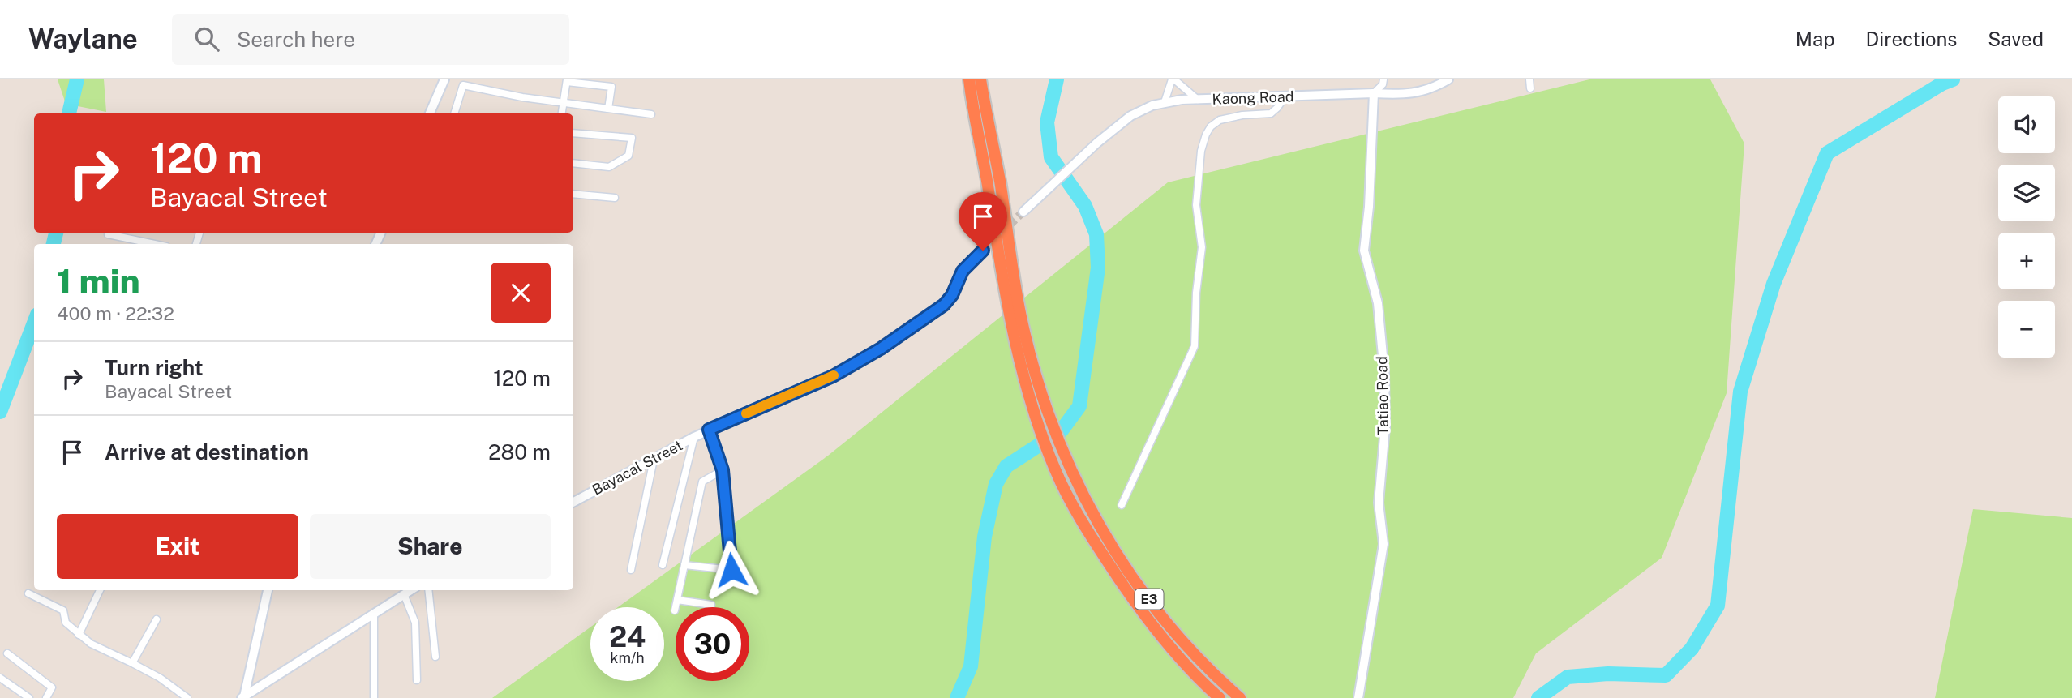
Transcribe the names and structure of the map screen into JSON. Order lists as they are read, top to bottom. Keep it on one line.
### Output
{"streets":{"highway":["E3"],"main road":["Kaong Road","Tatiao Road","Bayacal Street"]},"crossings":[["Kaong Road","Tatiao Road"]],"page":{"header":"Waylane","search":"Search here","nav":["Map","Directions","Saved"],"map_buttons":["+","−"],"turn":["120 m","Bayacal Street"],"heading":["1 min","400 m · 22:32"],"list":[{"name":"Turn right","note":"Bayacal Street","value":"120 m"},{"name":"Arrive at destination","value":"280 m"}],"buttons":["Exit","Share"],"speed":"24 km/h","limit":"30"}}
